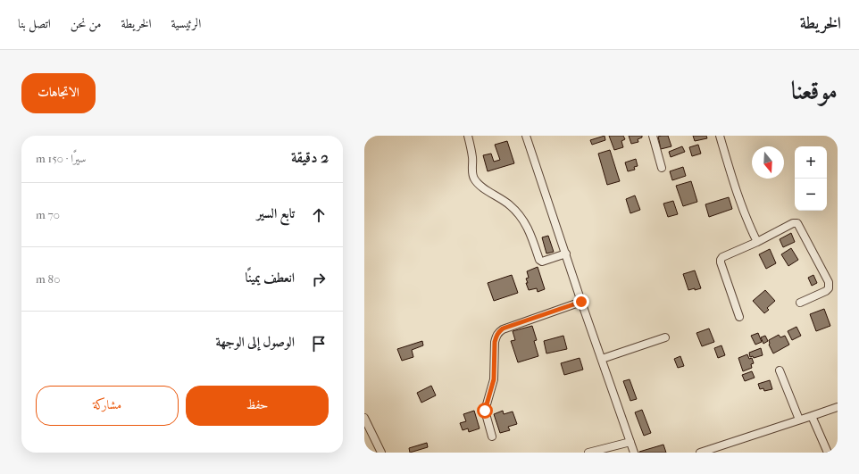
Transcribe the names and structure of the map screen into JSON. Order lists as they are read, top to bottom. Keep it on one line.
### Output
{"north":"bottom","page":{"header":"الخريطة","nav":["الرئيسية","الخريطة","من نحن","اتصل بنا"],"title":"موقعنا","buttons":["الاتجاهات",["حفظ","مشاركة"]],"heading":["2 دقيقة","سيرًا · 150 m"],"map_buttons":["+","−"],"list":[["تابع السير","70 m"],["انعطف يمينًا","80 m"],"الوصول إلى الوجهة"]}}
